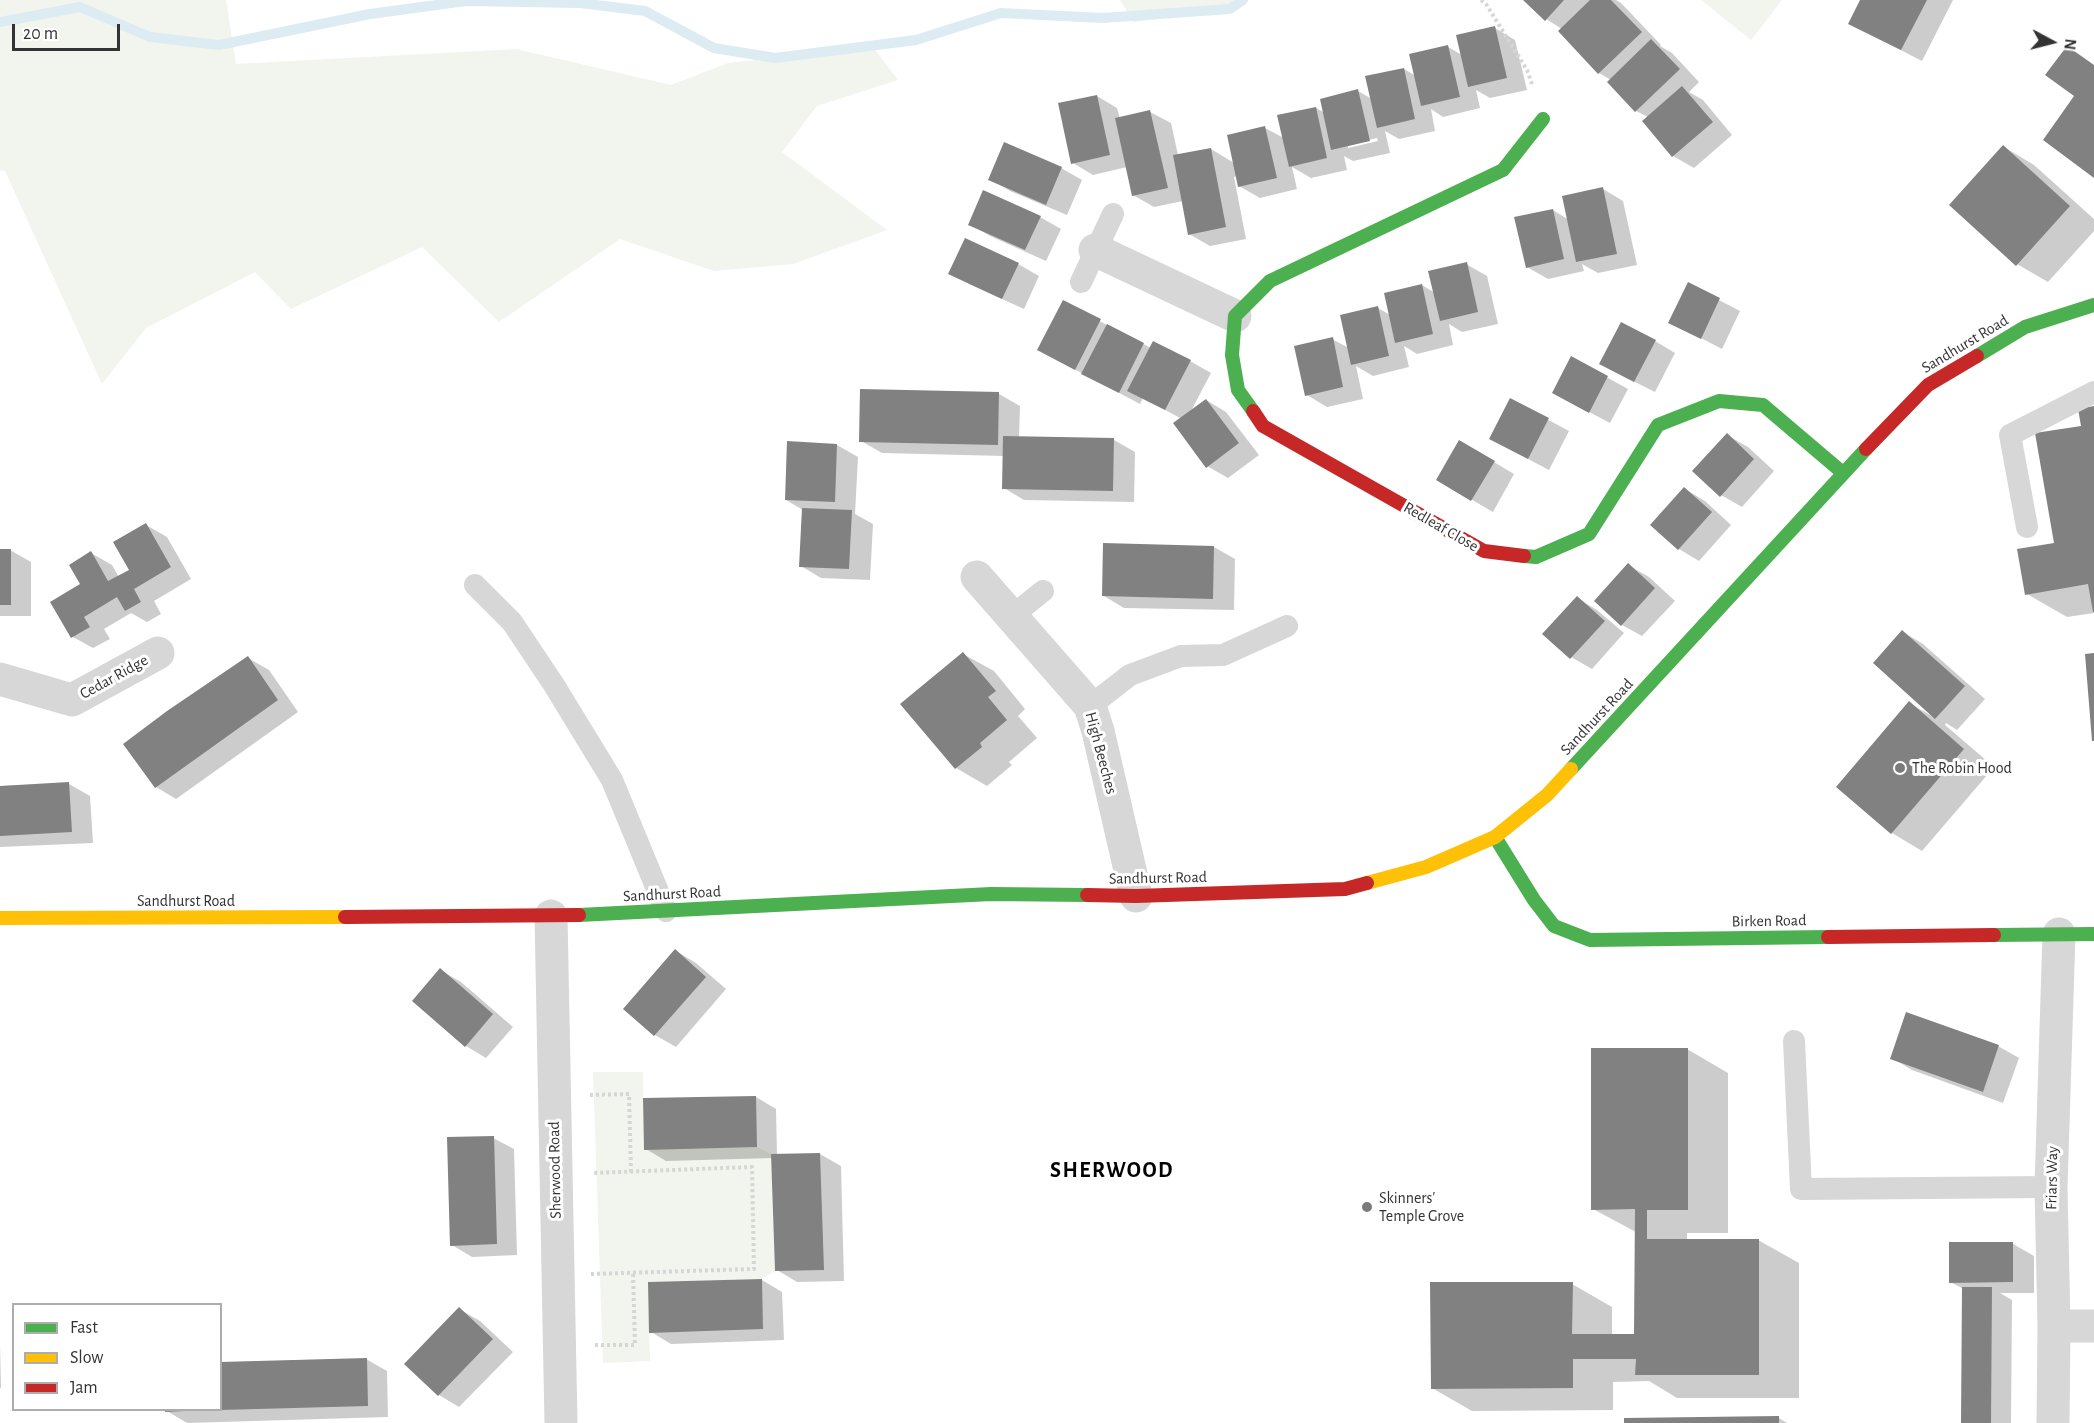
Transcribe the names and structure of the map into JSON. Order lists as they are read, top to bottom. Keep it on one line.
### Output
{"streets":{"street":["Sandhurst Road","Redleaf Close","Cedar Ridge","High Beeches","Birken Road","Sherwood Road","Friars Way"]},"crossings":[["Sandhurst Road","Redleaf Close"],["Sandhurst Road","High Beeches"],["Sandhurst Road","Birken Road"],["Sandhurst Road","Sherwood Road"],["Birken Road","Friars Way"]],"districts":["SHERWOOD"],"places":["The Robin Hood","Skinners' Temple Grove"],"legend":["Fast","Slow","Jam"],"scale_bar":"20 m","north":"right"}
